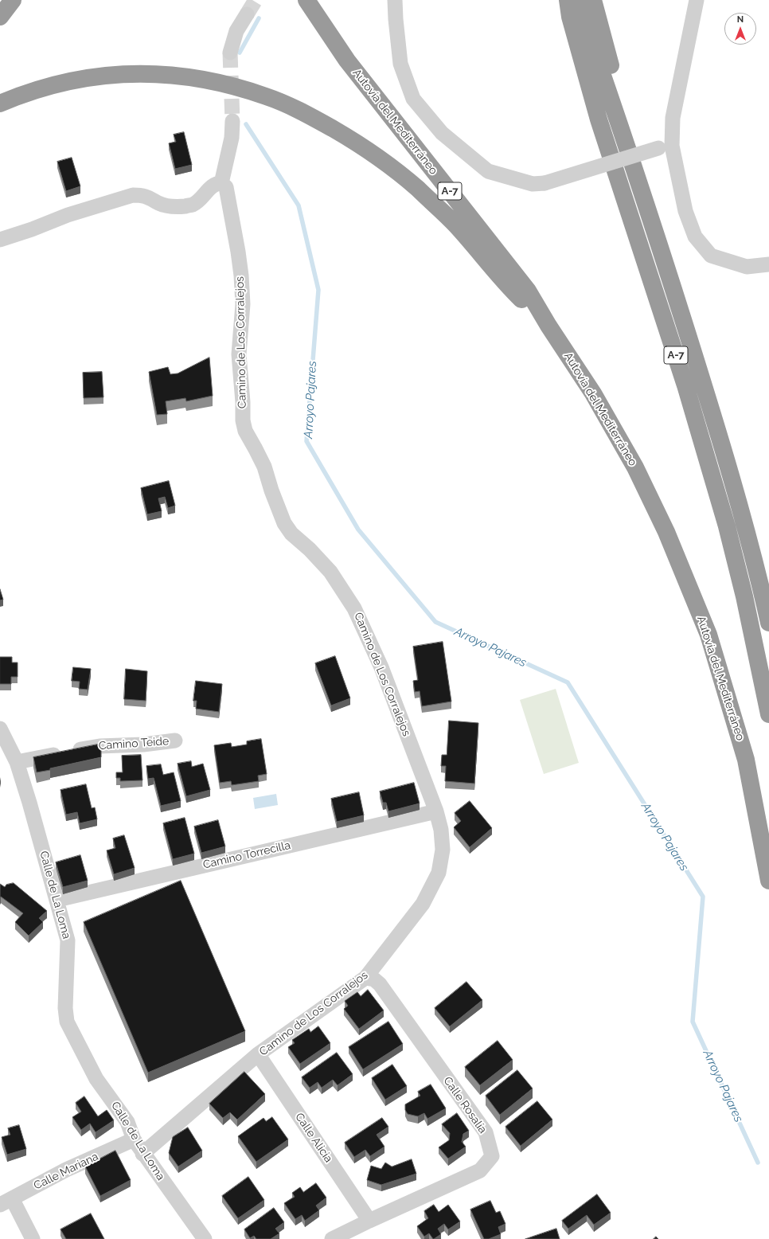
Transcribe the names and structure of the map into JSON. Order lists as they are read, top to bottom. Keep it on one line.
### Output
{"streets":{"highway":["Autovía del Mediterráneo","A-7"],"street":["Camino de Los Corralejos","Camino Teide","Camino Torrecilla","Calle de La Loma","Calle Rosalía","Calle Alicia","Calle Mariana"]},"crossings":[["Camino de Los Corralejos","Camino Torrecilla"],["Camino de Los Corralejos","Calle de La Loma"],["Camino de Los Corralejos","Calle Rosalía"],["Camino de Los Corralejos","Calle Alicia"],["Camino Teide","Calle de La Loma"],["Camino Torrecilla","Calle de La Loma"],["Calle de La Loma","Calle Mariana"],["Calle Rosalía","Calle Alicia"]],"water":["Arroyo Pajares"],"north":"top"}
